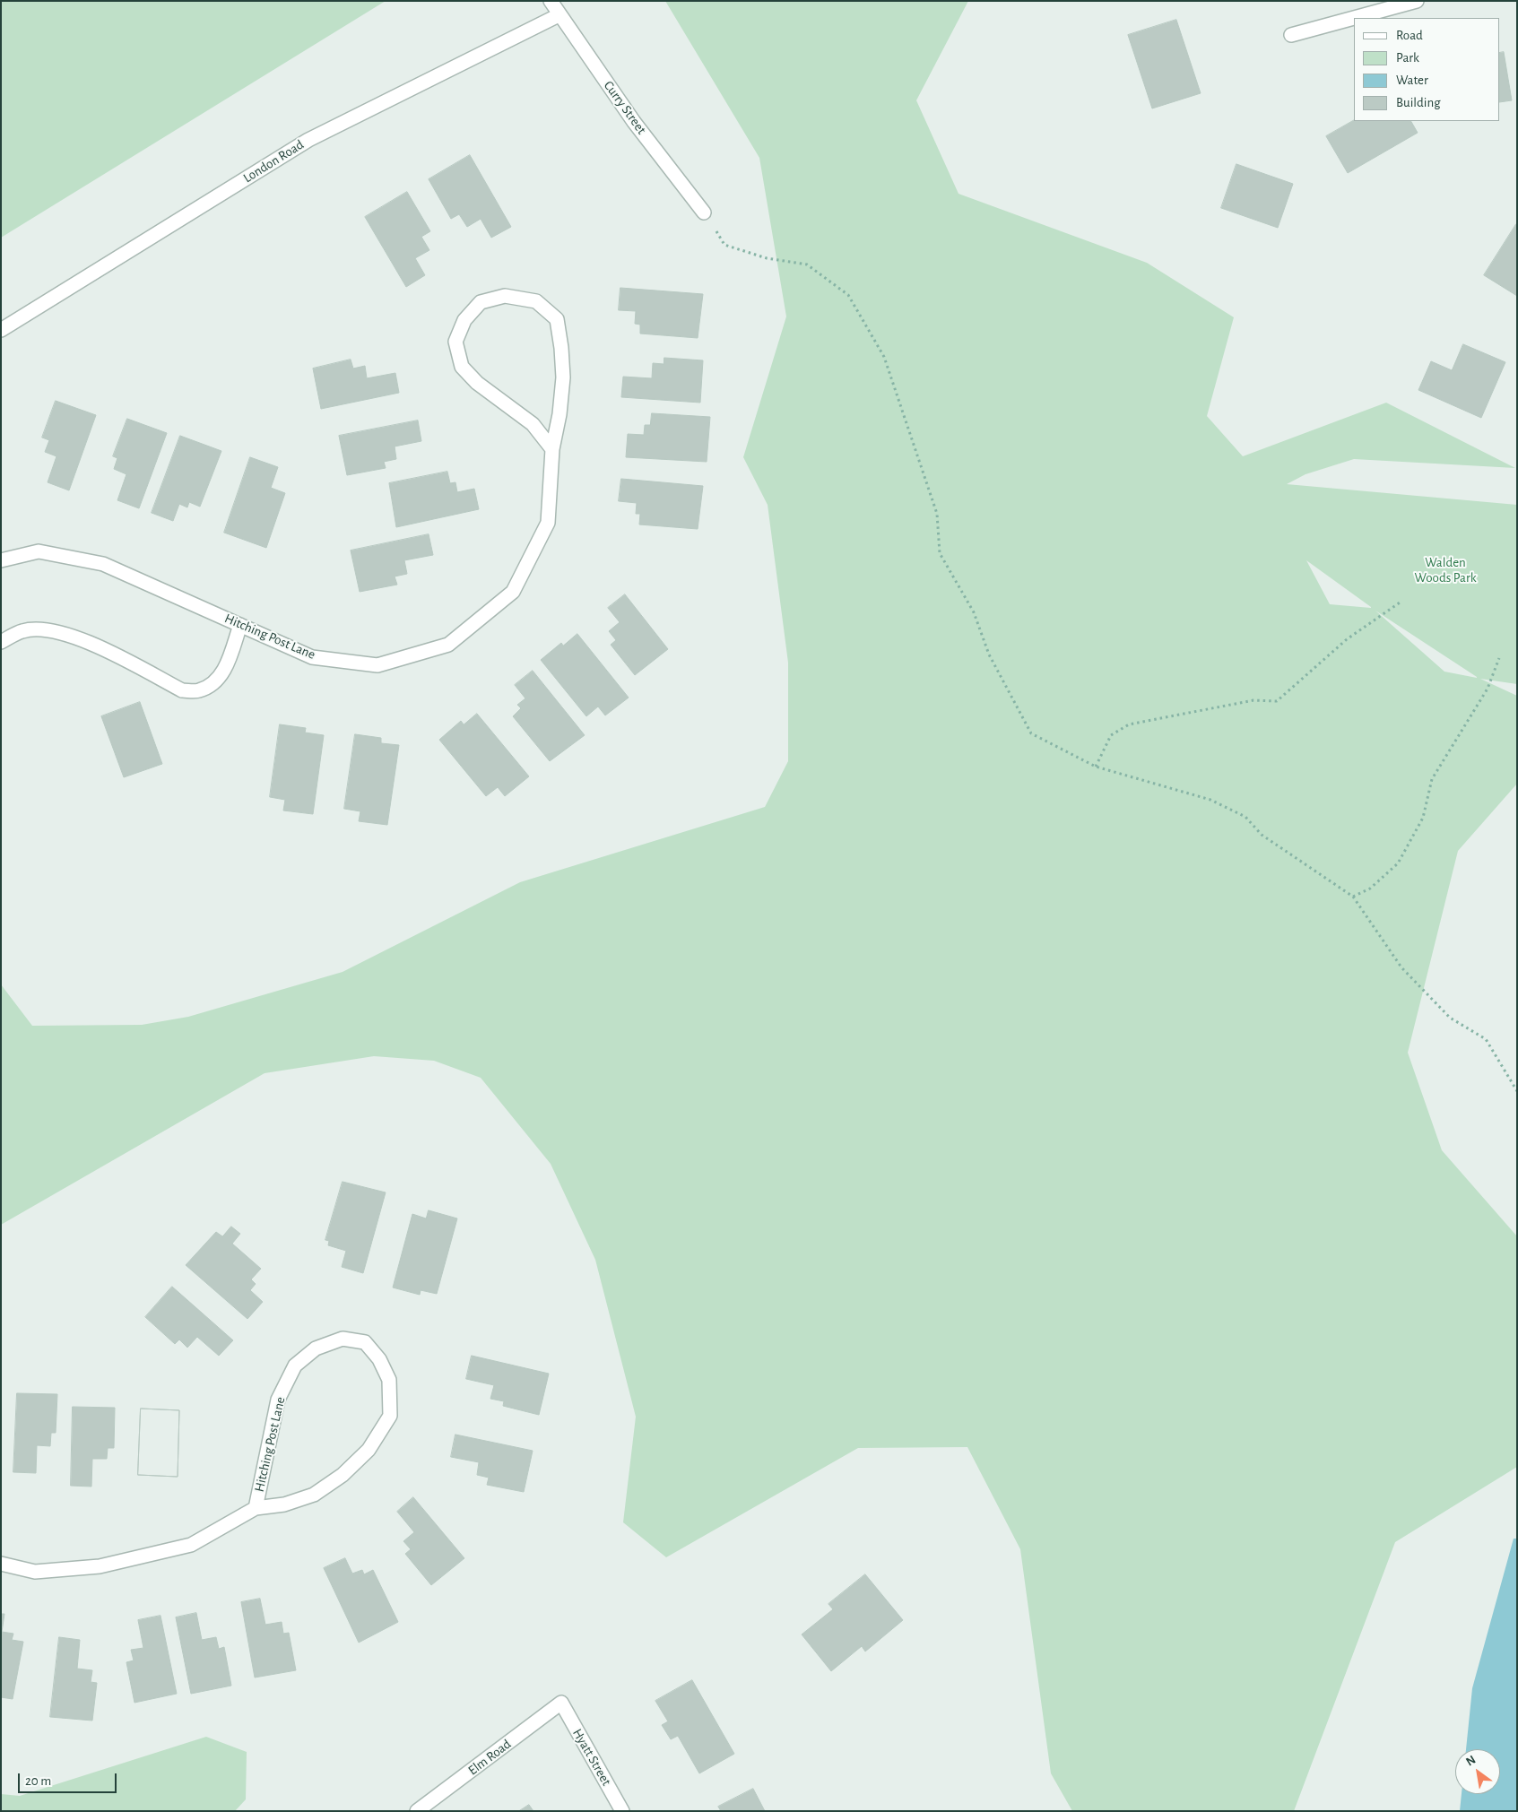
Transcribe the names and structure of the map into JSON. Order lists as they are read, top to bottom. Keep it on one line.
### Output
{"streets":{"street":["Curry Street","London Road","Hitching Post Lane","Elm Road","Hyatt Street"]},"crossings":[["Curry Street","London Road"],["Elm Road","Hyatt Street"]],"parks":["Walden Woods Park"],"legend":["Road","Park","Water","Building"],"scale_bar":"20 m","north":"top left"}
